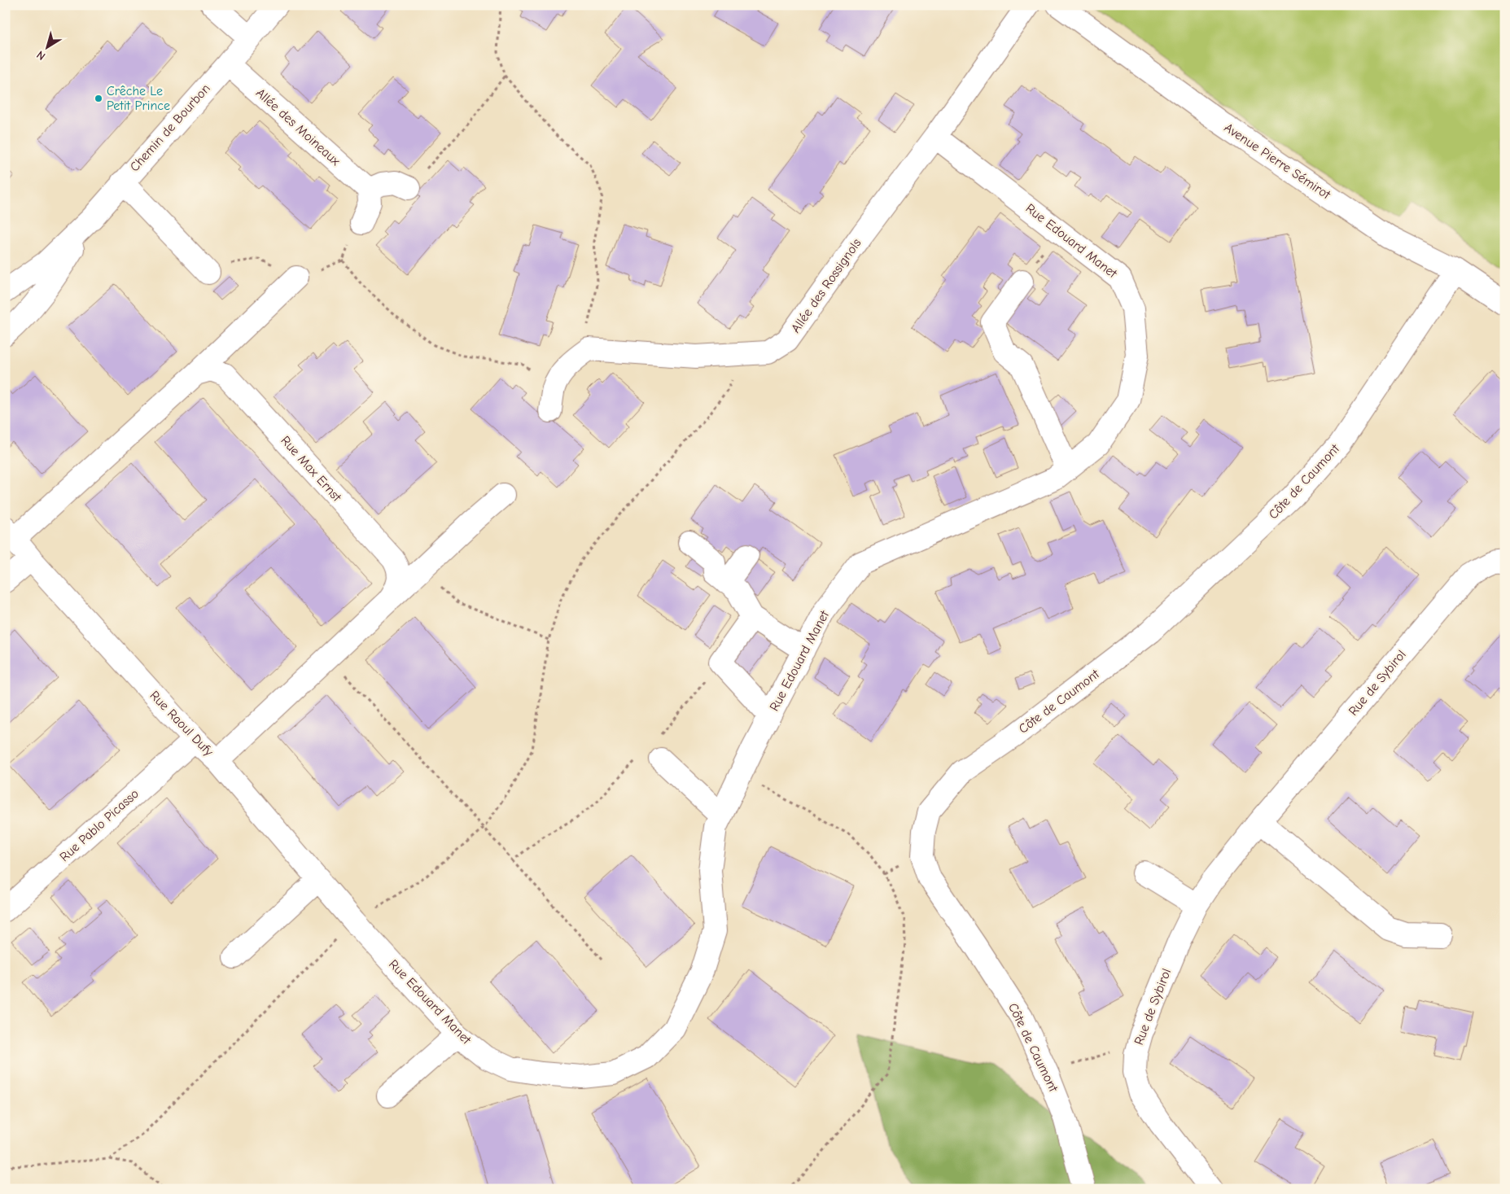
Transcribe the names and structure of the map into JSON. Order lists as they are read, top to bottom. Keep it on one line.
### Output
{"streets":{"street":["Allée des Moineaux","Chemin de Bourbon","Avenue Pierre Sémirot","Rue Edouard Manet","Allée des Rossignols","Rue Max Ernst","Côte de Caumont","Rue de Sybirol","Rue Raoul Dufy","Rue Pablo Picasso"]},"crossings":[["Allée des Moineaux","Chemin de Bourbon"],["Avenue Pierre Sémirot","Côte de Caumont"],["Rue Edouard Manet","Allée des Rossignols"],["Rue Edouard Manet","Rue Raoul Dufy"],["Rue Max Ernst","Rue Raoul Dufy"],["Rue Raoul Dufy","Rue Pablo Picasso"]],"places":["Crêche Le Petit Prince"],"north":"bottom left"}
